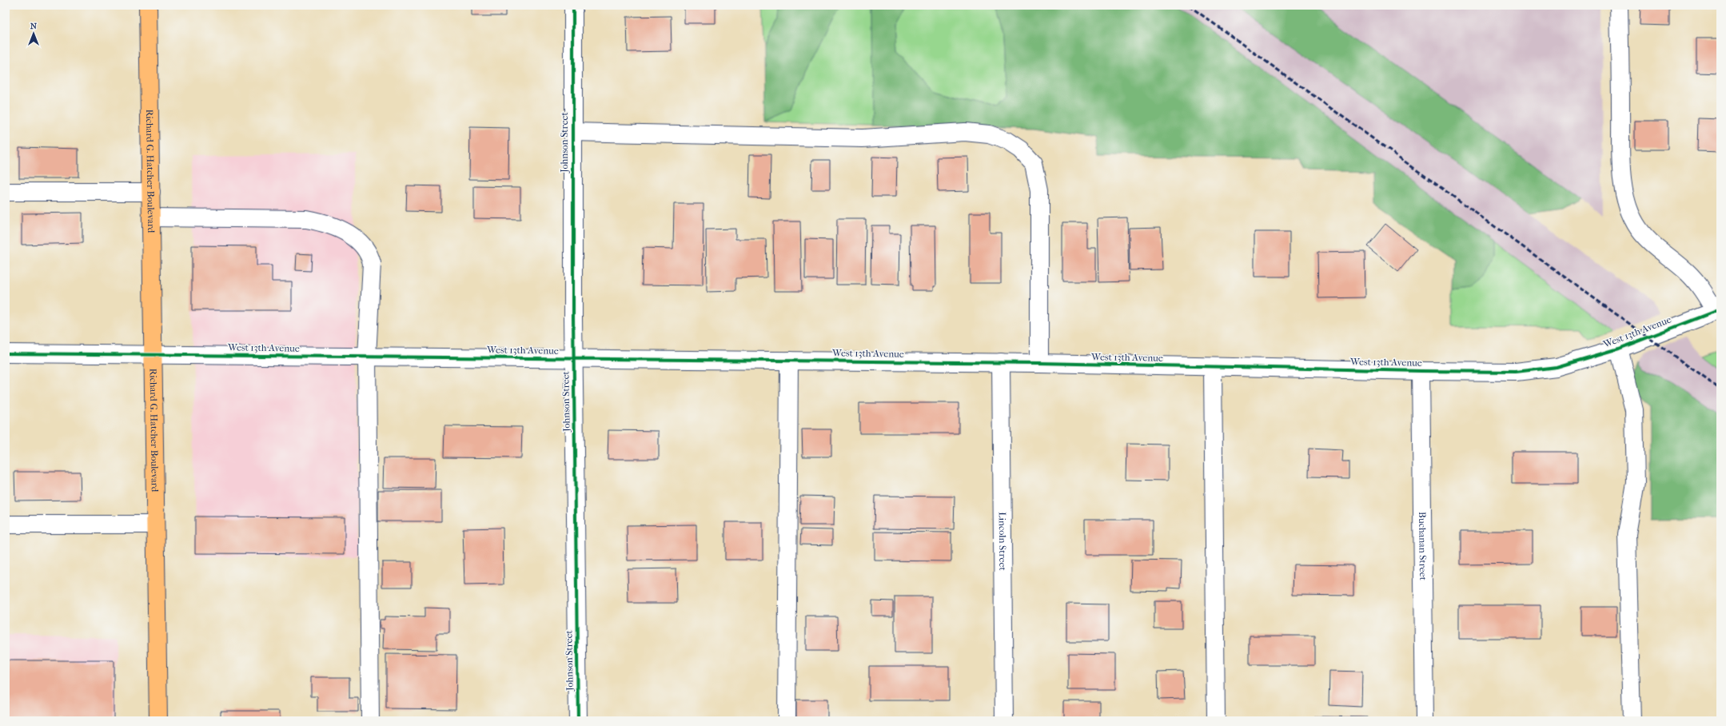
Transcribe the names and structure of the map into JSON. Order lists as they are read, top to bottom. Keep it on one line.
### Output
{"streets":{"main road":["Richard G. Hatcher Boulevard"],"street":["Johnson Street","West 13th Avenue","Lincoln Street","Buchanan Street"]},"crossings":[["Johnson Street","West 13th Avenue"],["Richard G. Hatcher Boulevard","West 13th Avenue"],["West 13th Avenue","Lincoln Street"],["West 13th Avenue","Buchanan Street"]],"north":"top"}
